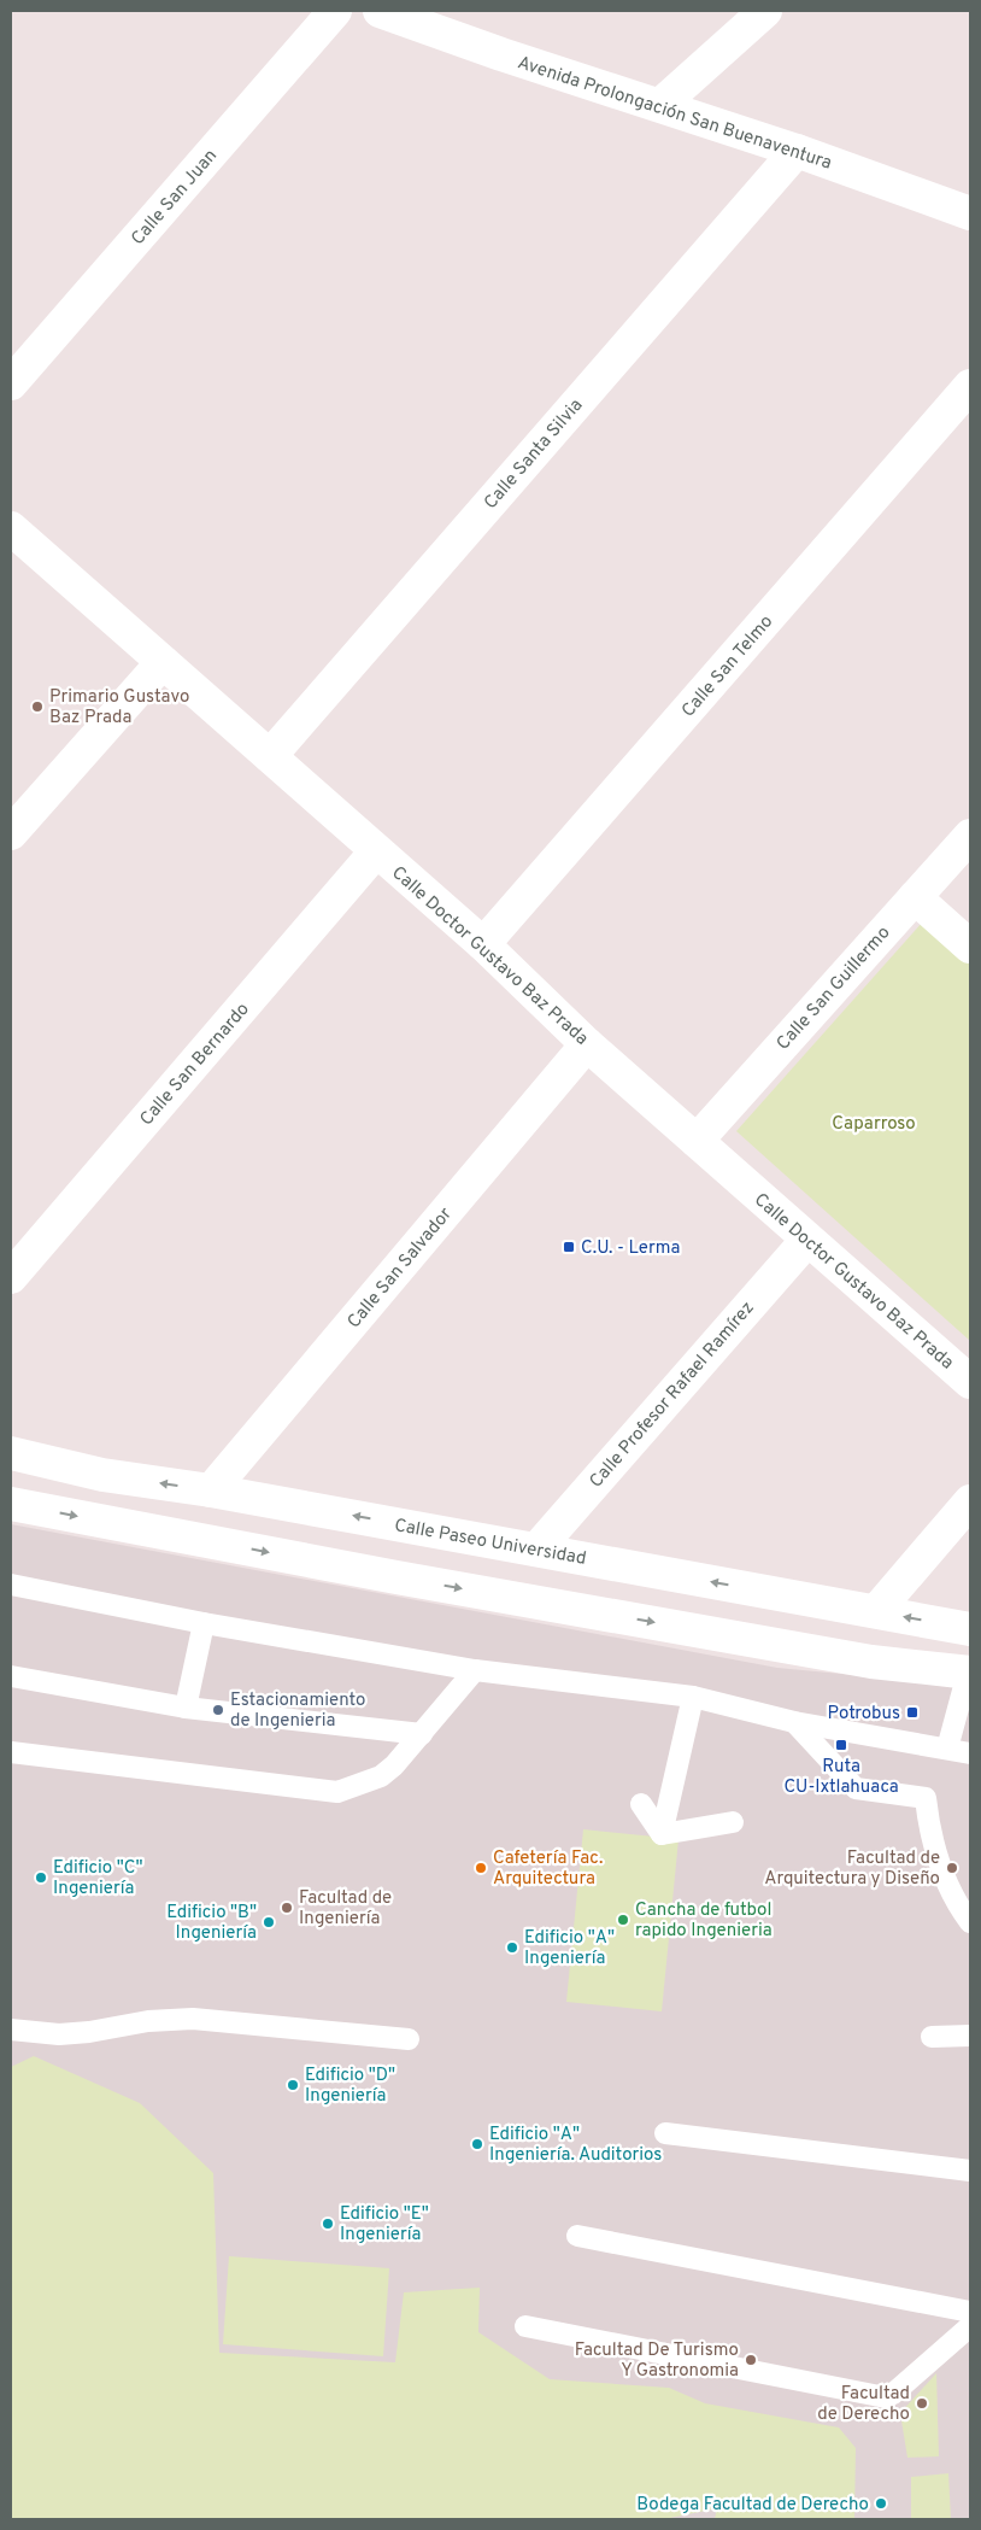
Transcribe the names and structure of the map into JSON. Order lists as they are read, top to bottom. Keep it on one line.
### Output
{"streets":{"street":["Avenida Prolongación San Buenaventura","Calle San Juan","Calle Santa Silvia","Calle San Telmo","Calle Doctor Gustavo Baz Prada","Calle San Guillermo","Calle San Bernardo","Calle San Salvador","Calle Profesor Rafael Ramírez","Calle Paseo Universidad"]},"crossings":[["Avenida Prolongación San Buenaventura","Calle Santa Silvia"],["Calle Santa Silvia","Calle Doctor Gustavo Baz Prada"],["Calle San Telmo","Calle Doctor Gustavo Baz Prada"],["Calle Doctor Gustavo Baz Prada","Calle San Guillermo"],["Calle Doctor Gustavo Baz Prada","Calle San Bernardo"],["Calle Doctor Gustavo Baz Prada","Calle San Salvador"],["Calle Doctor Gustavo Baz Prada","Calle Profesor Rafael Ramírez"],["Calle San Salvador","Calle Paseo Universidad"],["Calle Profesor Rafael Ramírez","Calle Paseo Universidad"]],"parks":["Caparroso"],"places":{"other":["Primario Gustavo Baz Prada","Estacionamiento de Ingenieria","Cafetería Fac. Arquitectura","Facultad de Arquitectura y Diseño","Edificio \"C\" Ingeniería","Facultad de Ingeniería","Cancha de futbol rapido Ingenieria","Edificio \"B\" Ingeniería","Edificio \"A\" Ingeniería","Edificio \"D\" Ingeniería","Edificio \"A\" Ingeniería. Auditorios","Edificio \"E\" Ingeniería","Facultad De Turismo Y Gastronomia","Facultad de Derecho","Bodega Facultad de Derecho"],"transit":["C.U. - Lerma","Potrobus","Ruta CU-Ixtlahuaca"]}}
